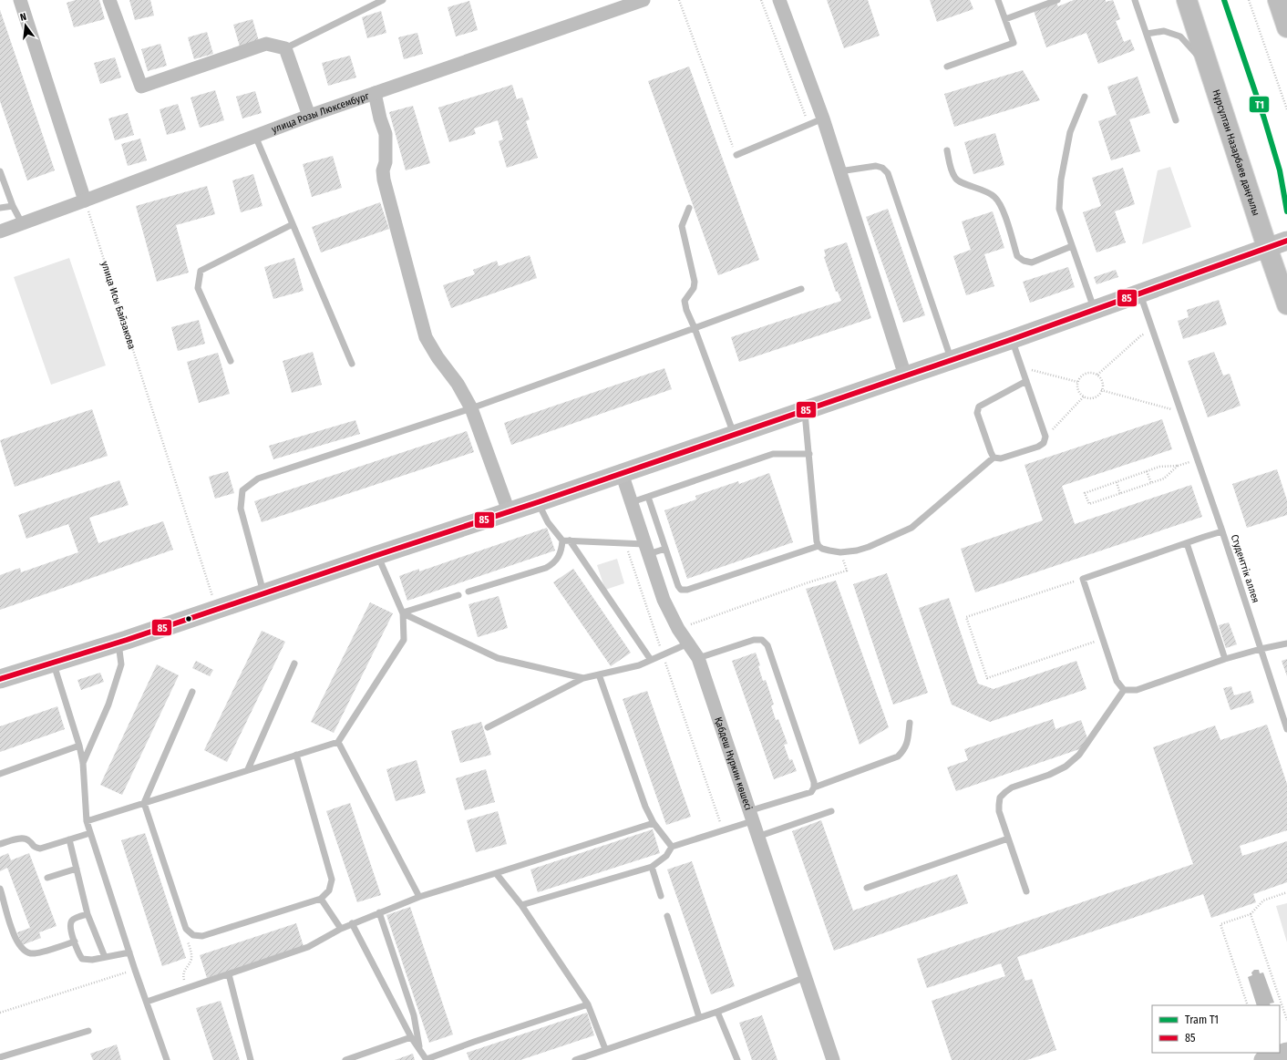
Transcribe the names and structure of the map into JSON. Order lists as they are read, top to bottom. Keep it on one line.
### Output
{"streets":{"main road":["Нұрсұлтан Назарбаев даңғылы"],"street":["улица Розы Люксембург","Қабдеш Нұркин көшесі"],"lane":["Студенттік аллея"],"path":["улица Исы Байзакова"]},"crossings":[["улица Розы Люксембург","улица Исы Байзакова"]],"lines":["tram line T1","transit line 85"],"legend":["Tram T1","85"],"north":"top"}
